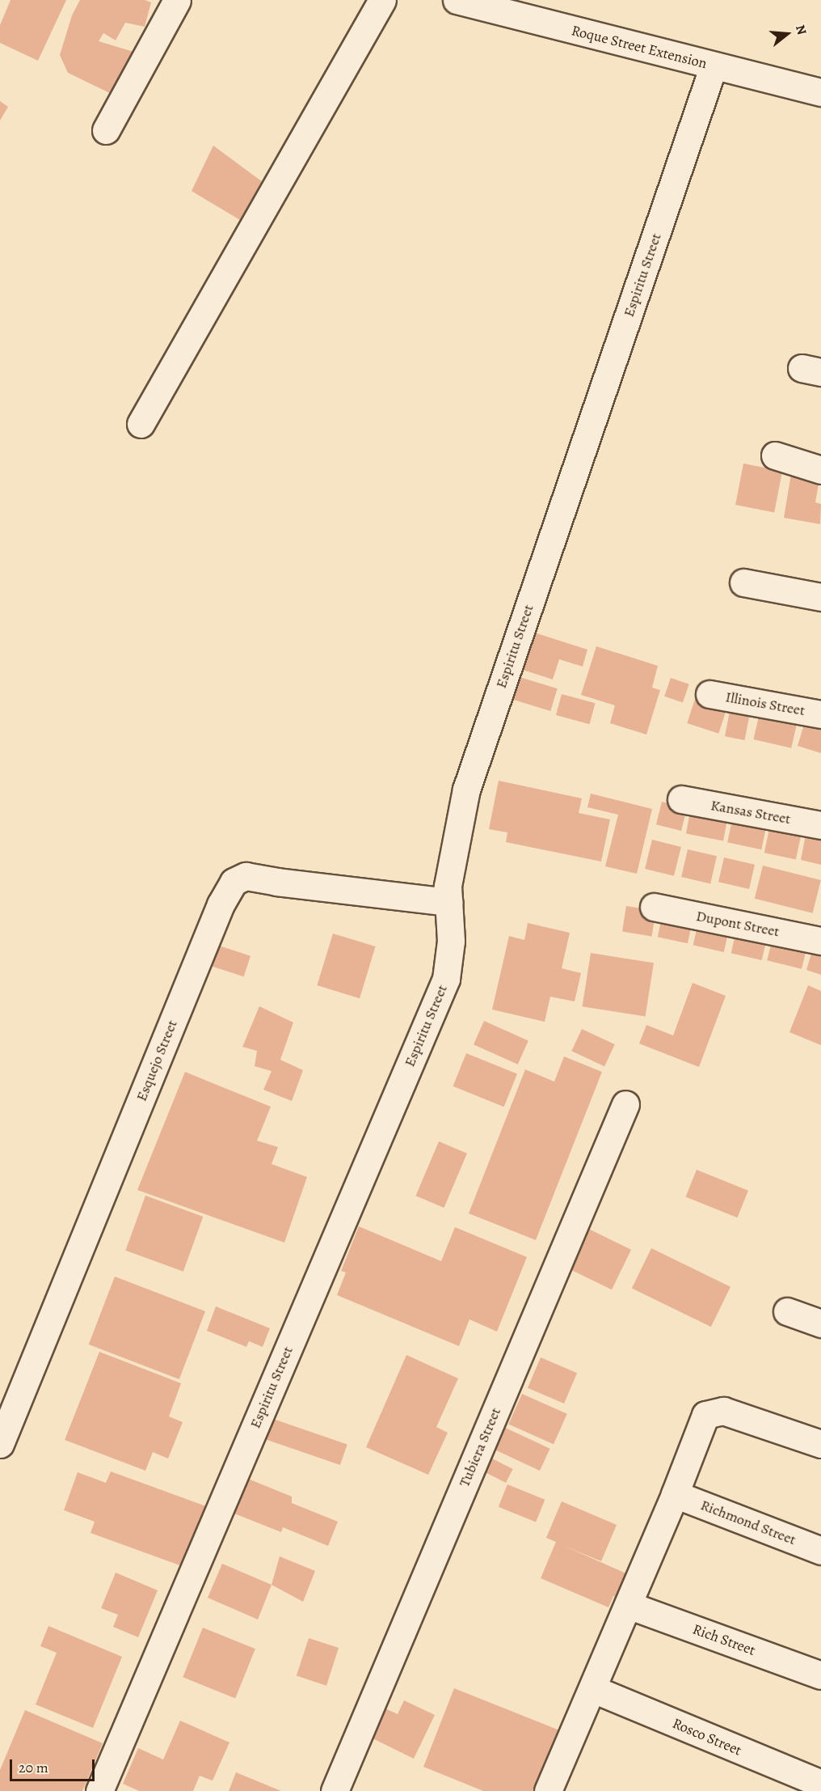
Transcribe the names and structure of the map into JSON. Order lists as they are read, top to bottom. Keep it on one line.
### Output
{"streets":{"street":["Roque Street Extension","Espiritu Street","Illinois Street","Kansas Street","Dupont Street","Esquejo Street","Tubiera Street","Richmond Street","Rich Street","Rosco Street"]},"crossings":[["Roque Street Extension","Espiritu Street"],["Espiritu Street","Esquejo Street"]],"scale_bar":"20 m","north":"right"}
